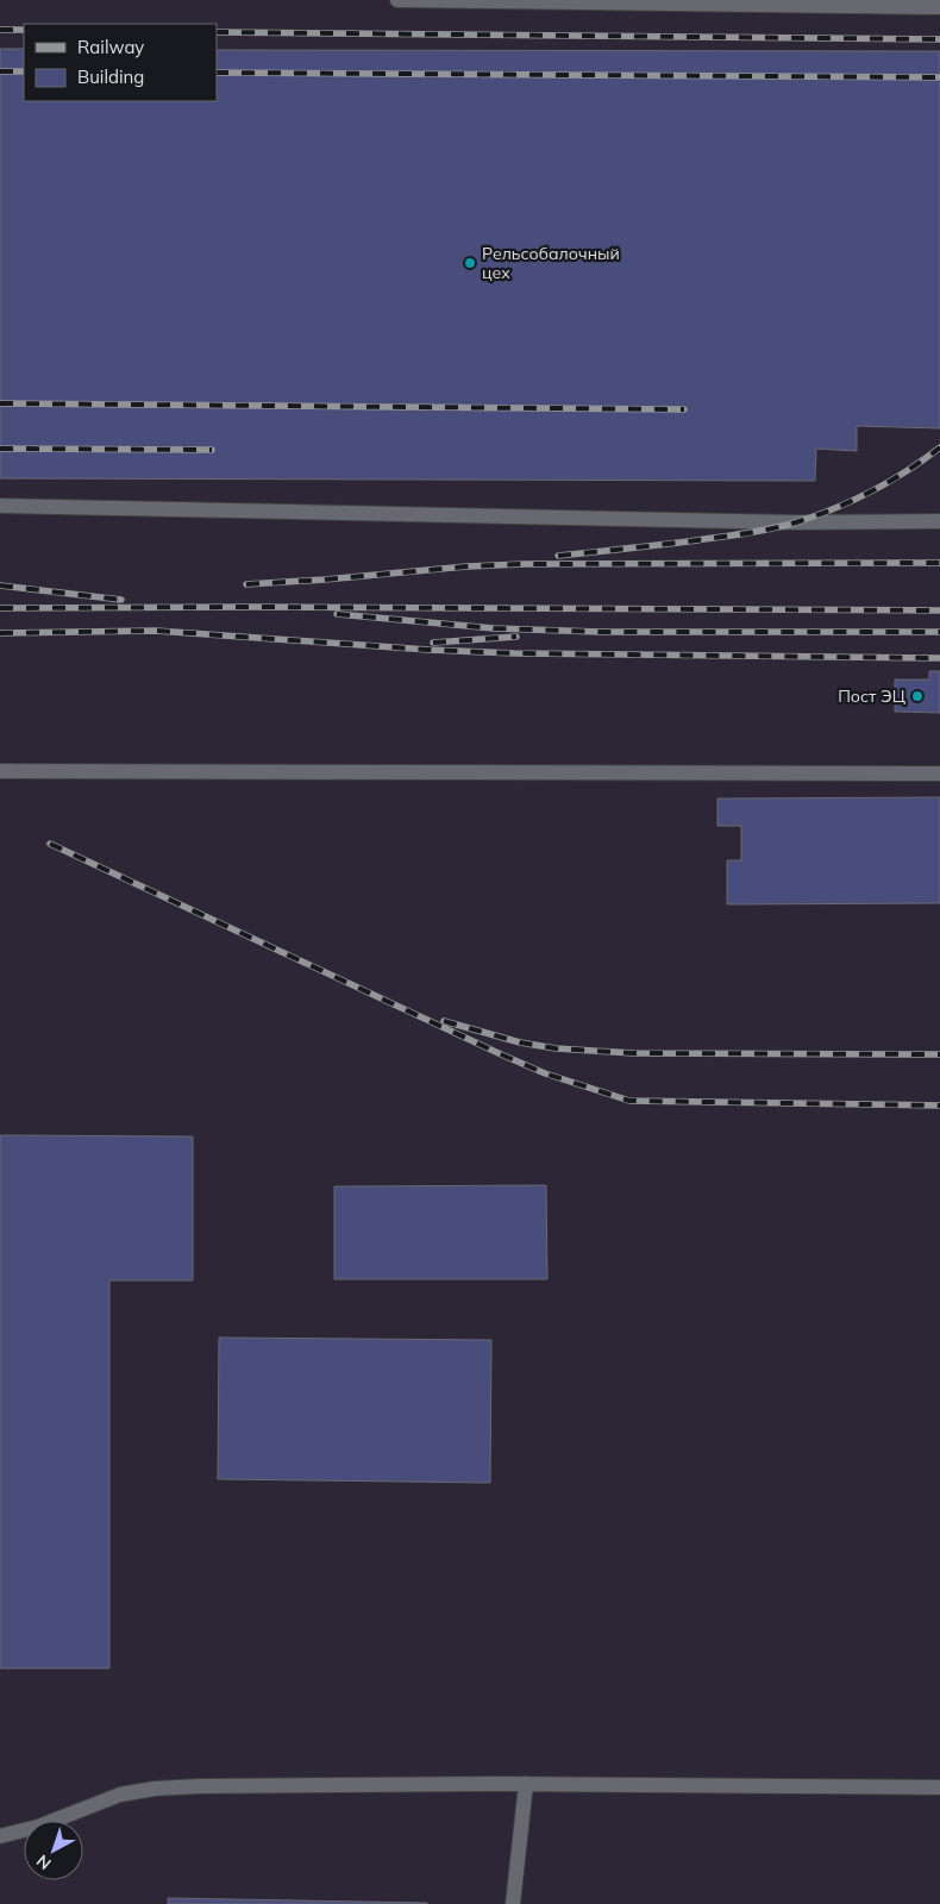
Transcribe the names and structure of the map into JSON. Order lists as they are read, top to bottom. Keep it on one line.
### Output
{"places":["Рельсобалочный цех","Пост ЭЦ"],"legend":["Railway","Building"],"north":"bottom left"}
